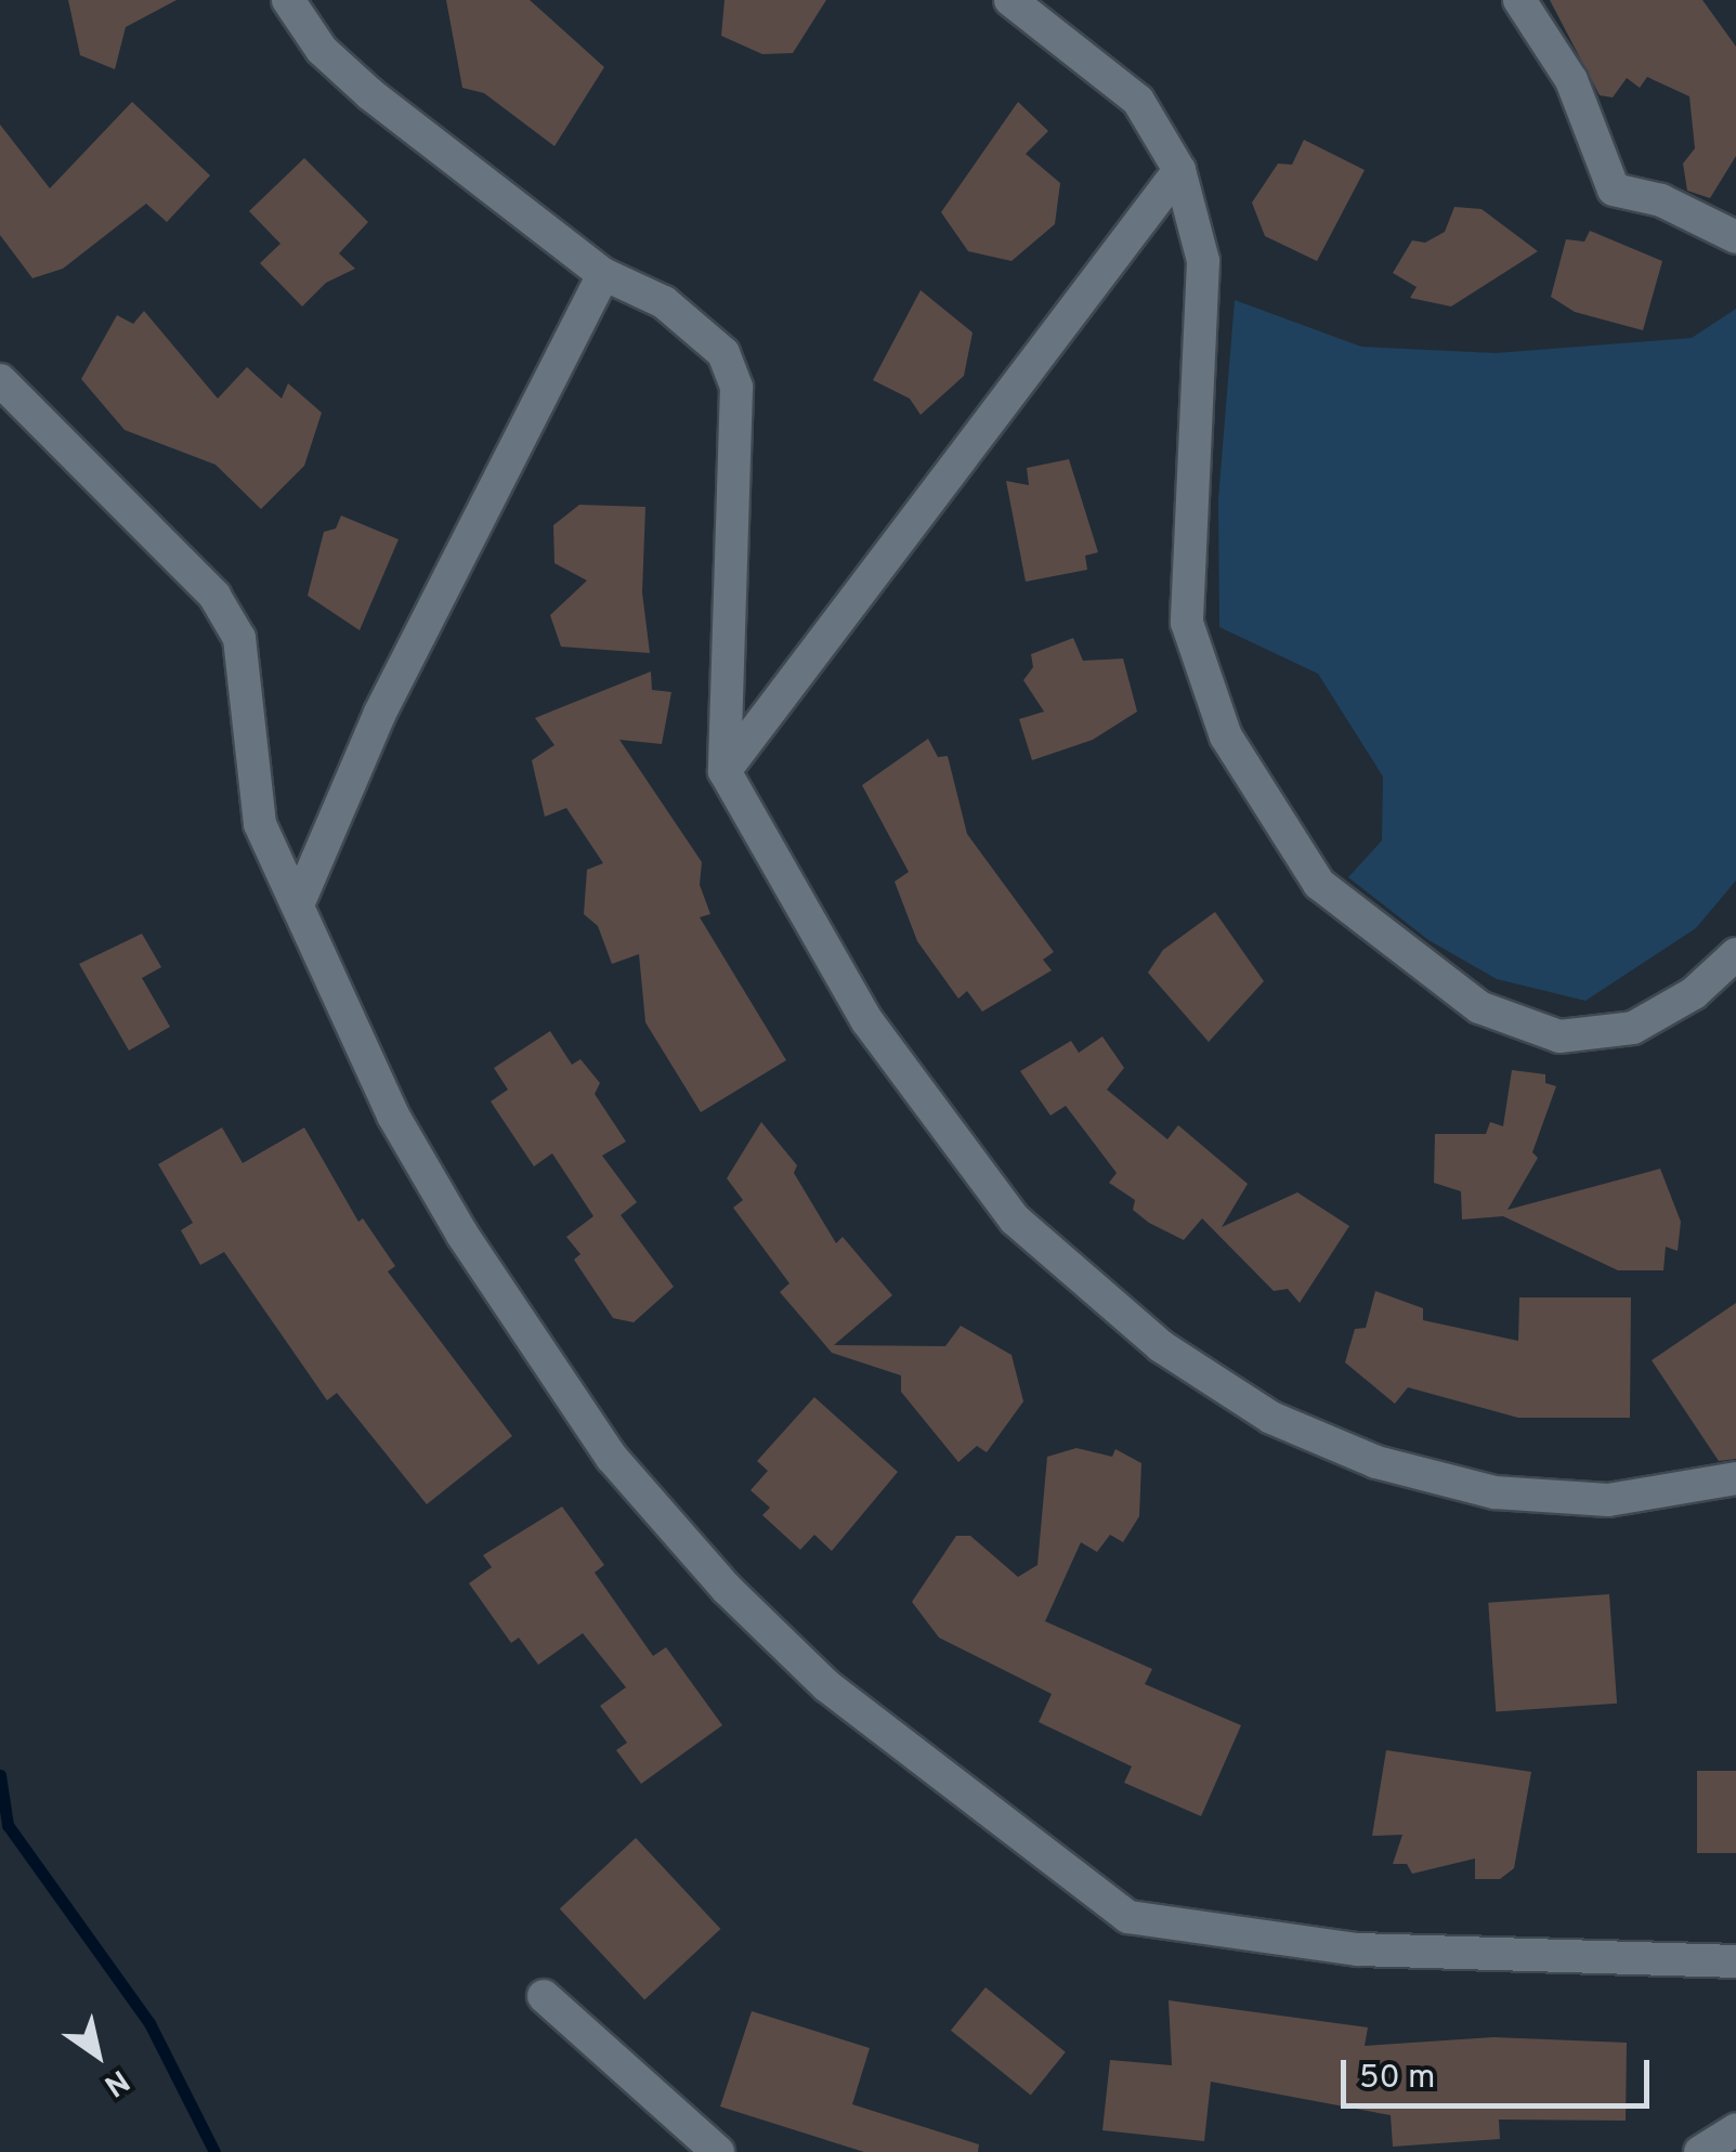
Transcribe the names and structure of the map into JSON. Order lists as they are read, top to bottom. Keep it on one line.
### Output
{"scale_bar":"50 m","north":"bottom right"}
